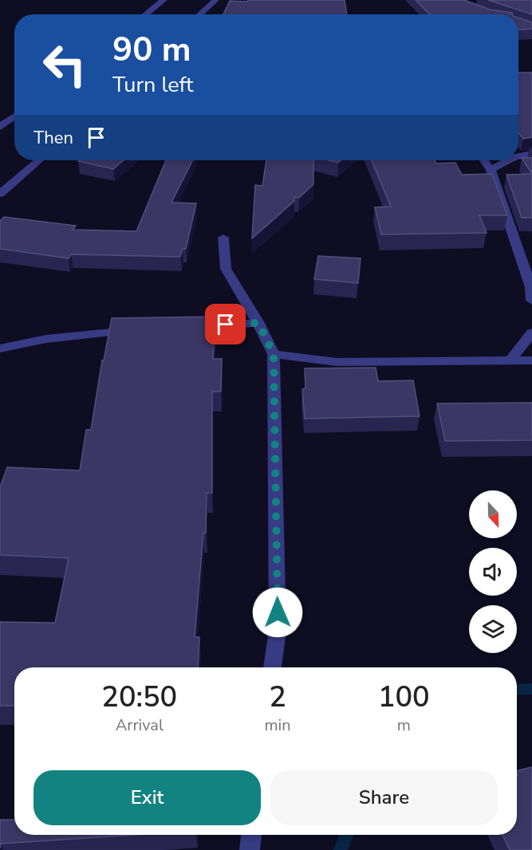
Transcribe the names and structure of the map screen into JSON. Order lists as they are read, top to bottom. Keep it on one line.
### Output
{"north":"bottom","page":{"turn":["90 m","Turn left"],"then":"Then","eta":["20:50","Arrival","2","min","100","m"],"buttons":["Exit","Share"]}}
